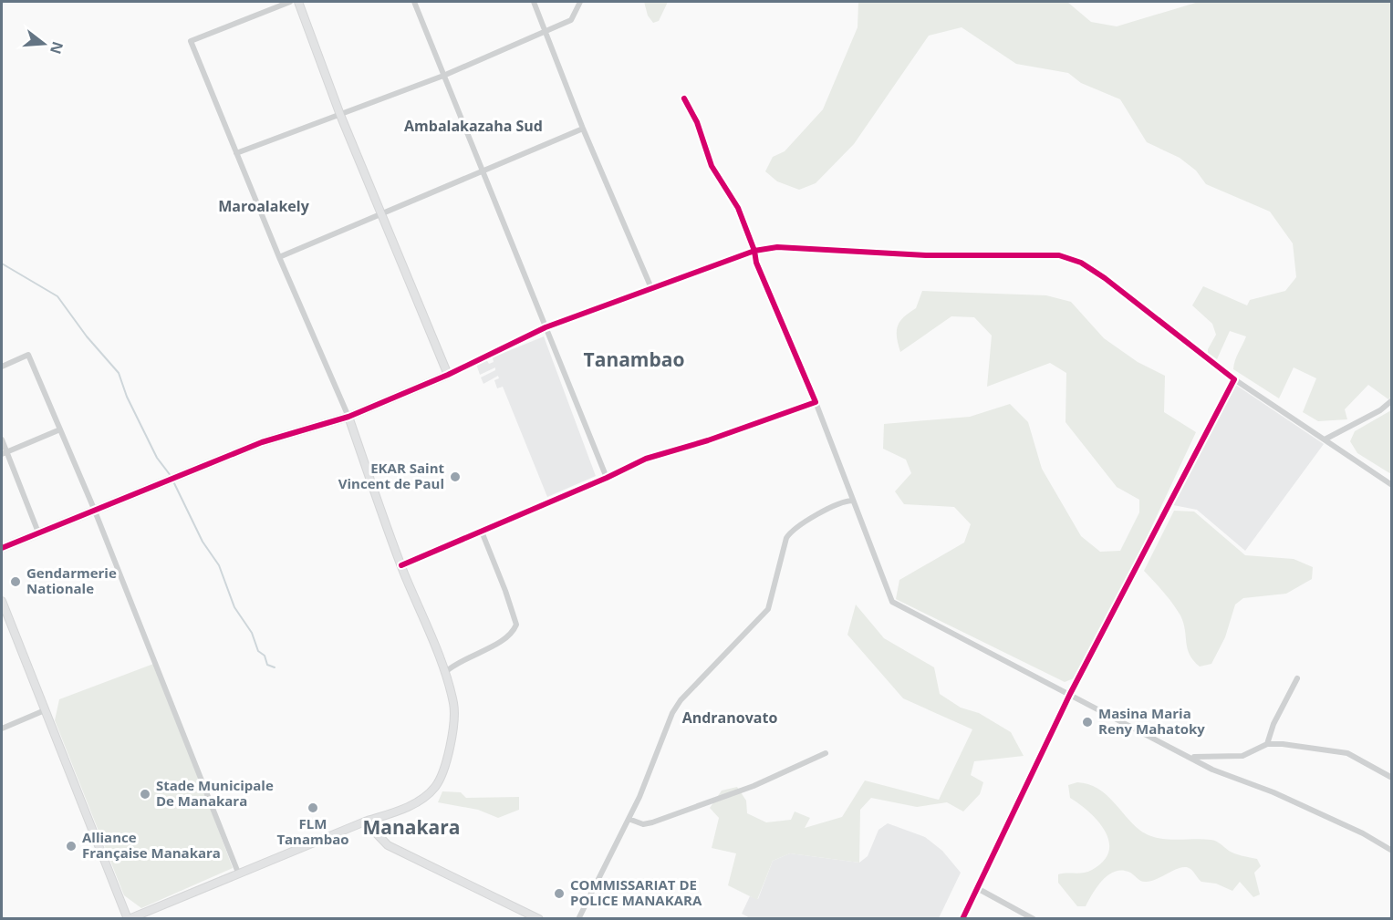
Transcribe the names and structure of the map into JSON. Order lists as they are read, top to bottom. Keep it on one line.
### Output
{"districts":["Ambalakazaha Sud","Maroalakely","Tanambao","Andranovato","Manakara"],"places":["EKAR Saint Vincent de Paul","Gendarmerie Nationale","Masina Maria Reny Mahatoky","Stade Municipale De Manakara","FLM Tanambao","Alliance Française Manakara","COMMISSARIAT DE POLICE MANAKARA"],"north":"right"}
